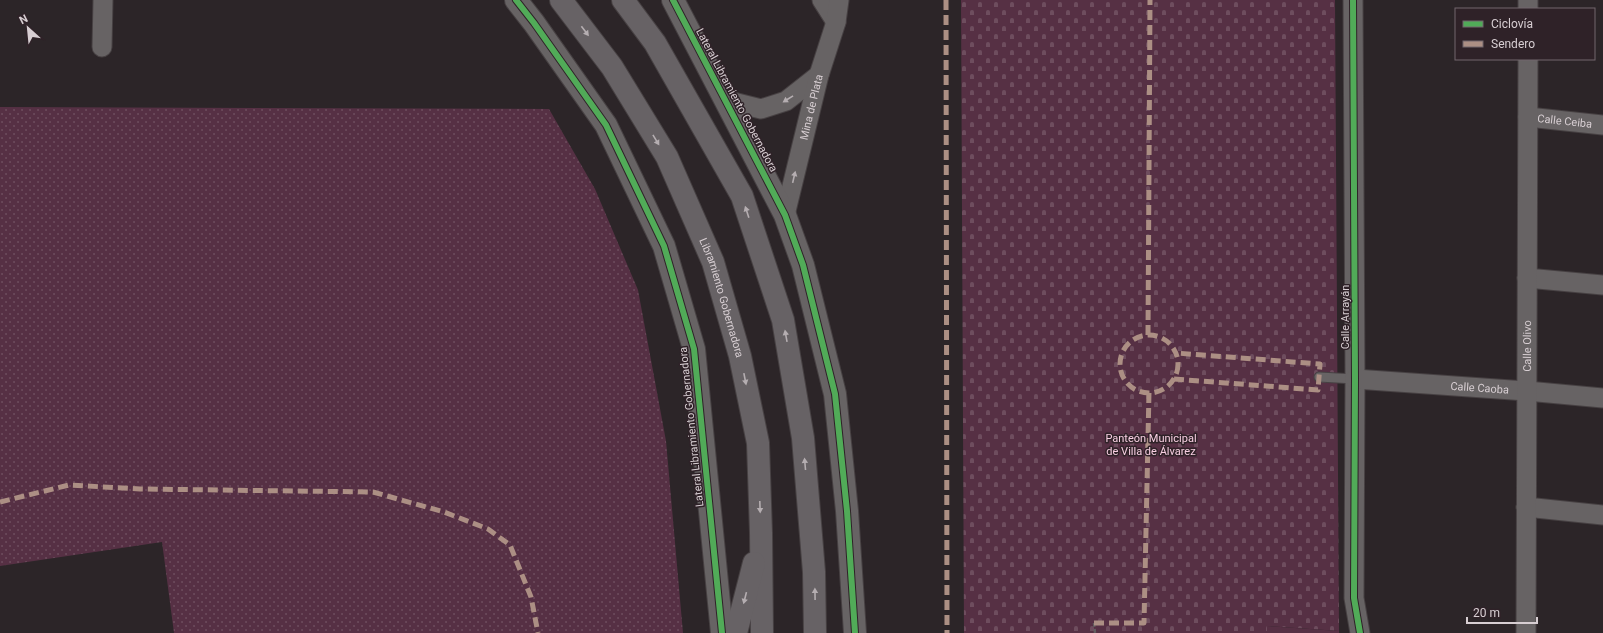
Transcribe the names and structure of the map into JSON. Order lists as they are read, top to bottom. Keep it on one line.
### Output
{"streets":{"highway":["Libramiento Gobernadora"],"street":["Lateral Libramiento Gobernadora","Mina de Plata","Calle Ceiba","Calle Arrayán","Calle Olivo","Calle Caoba"]},"crossings":[["Lateral Libramiento Gobernadora","Mina de Plata"],["Calle Ceiba","Calle Olivo"],["Calle Arrayán","Calle Caoba"],["Calle Olivo","Calle Caoba"]],"one_way":["Mina de Plata"],"parks":["Panteón Municipal de Villa de Álvarez"],"legend":["Ciclovía","Sendero"],"scale_bar":"20 m","north":"top left"}
